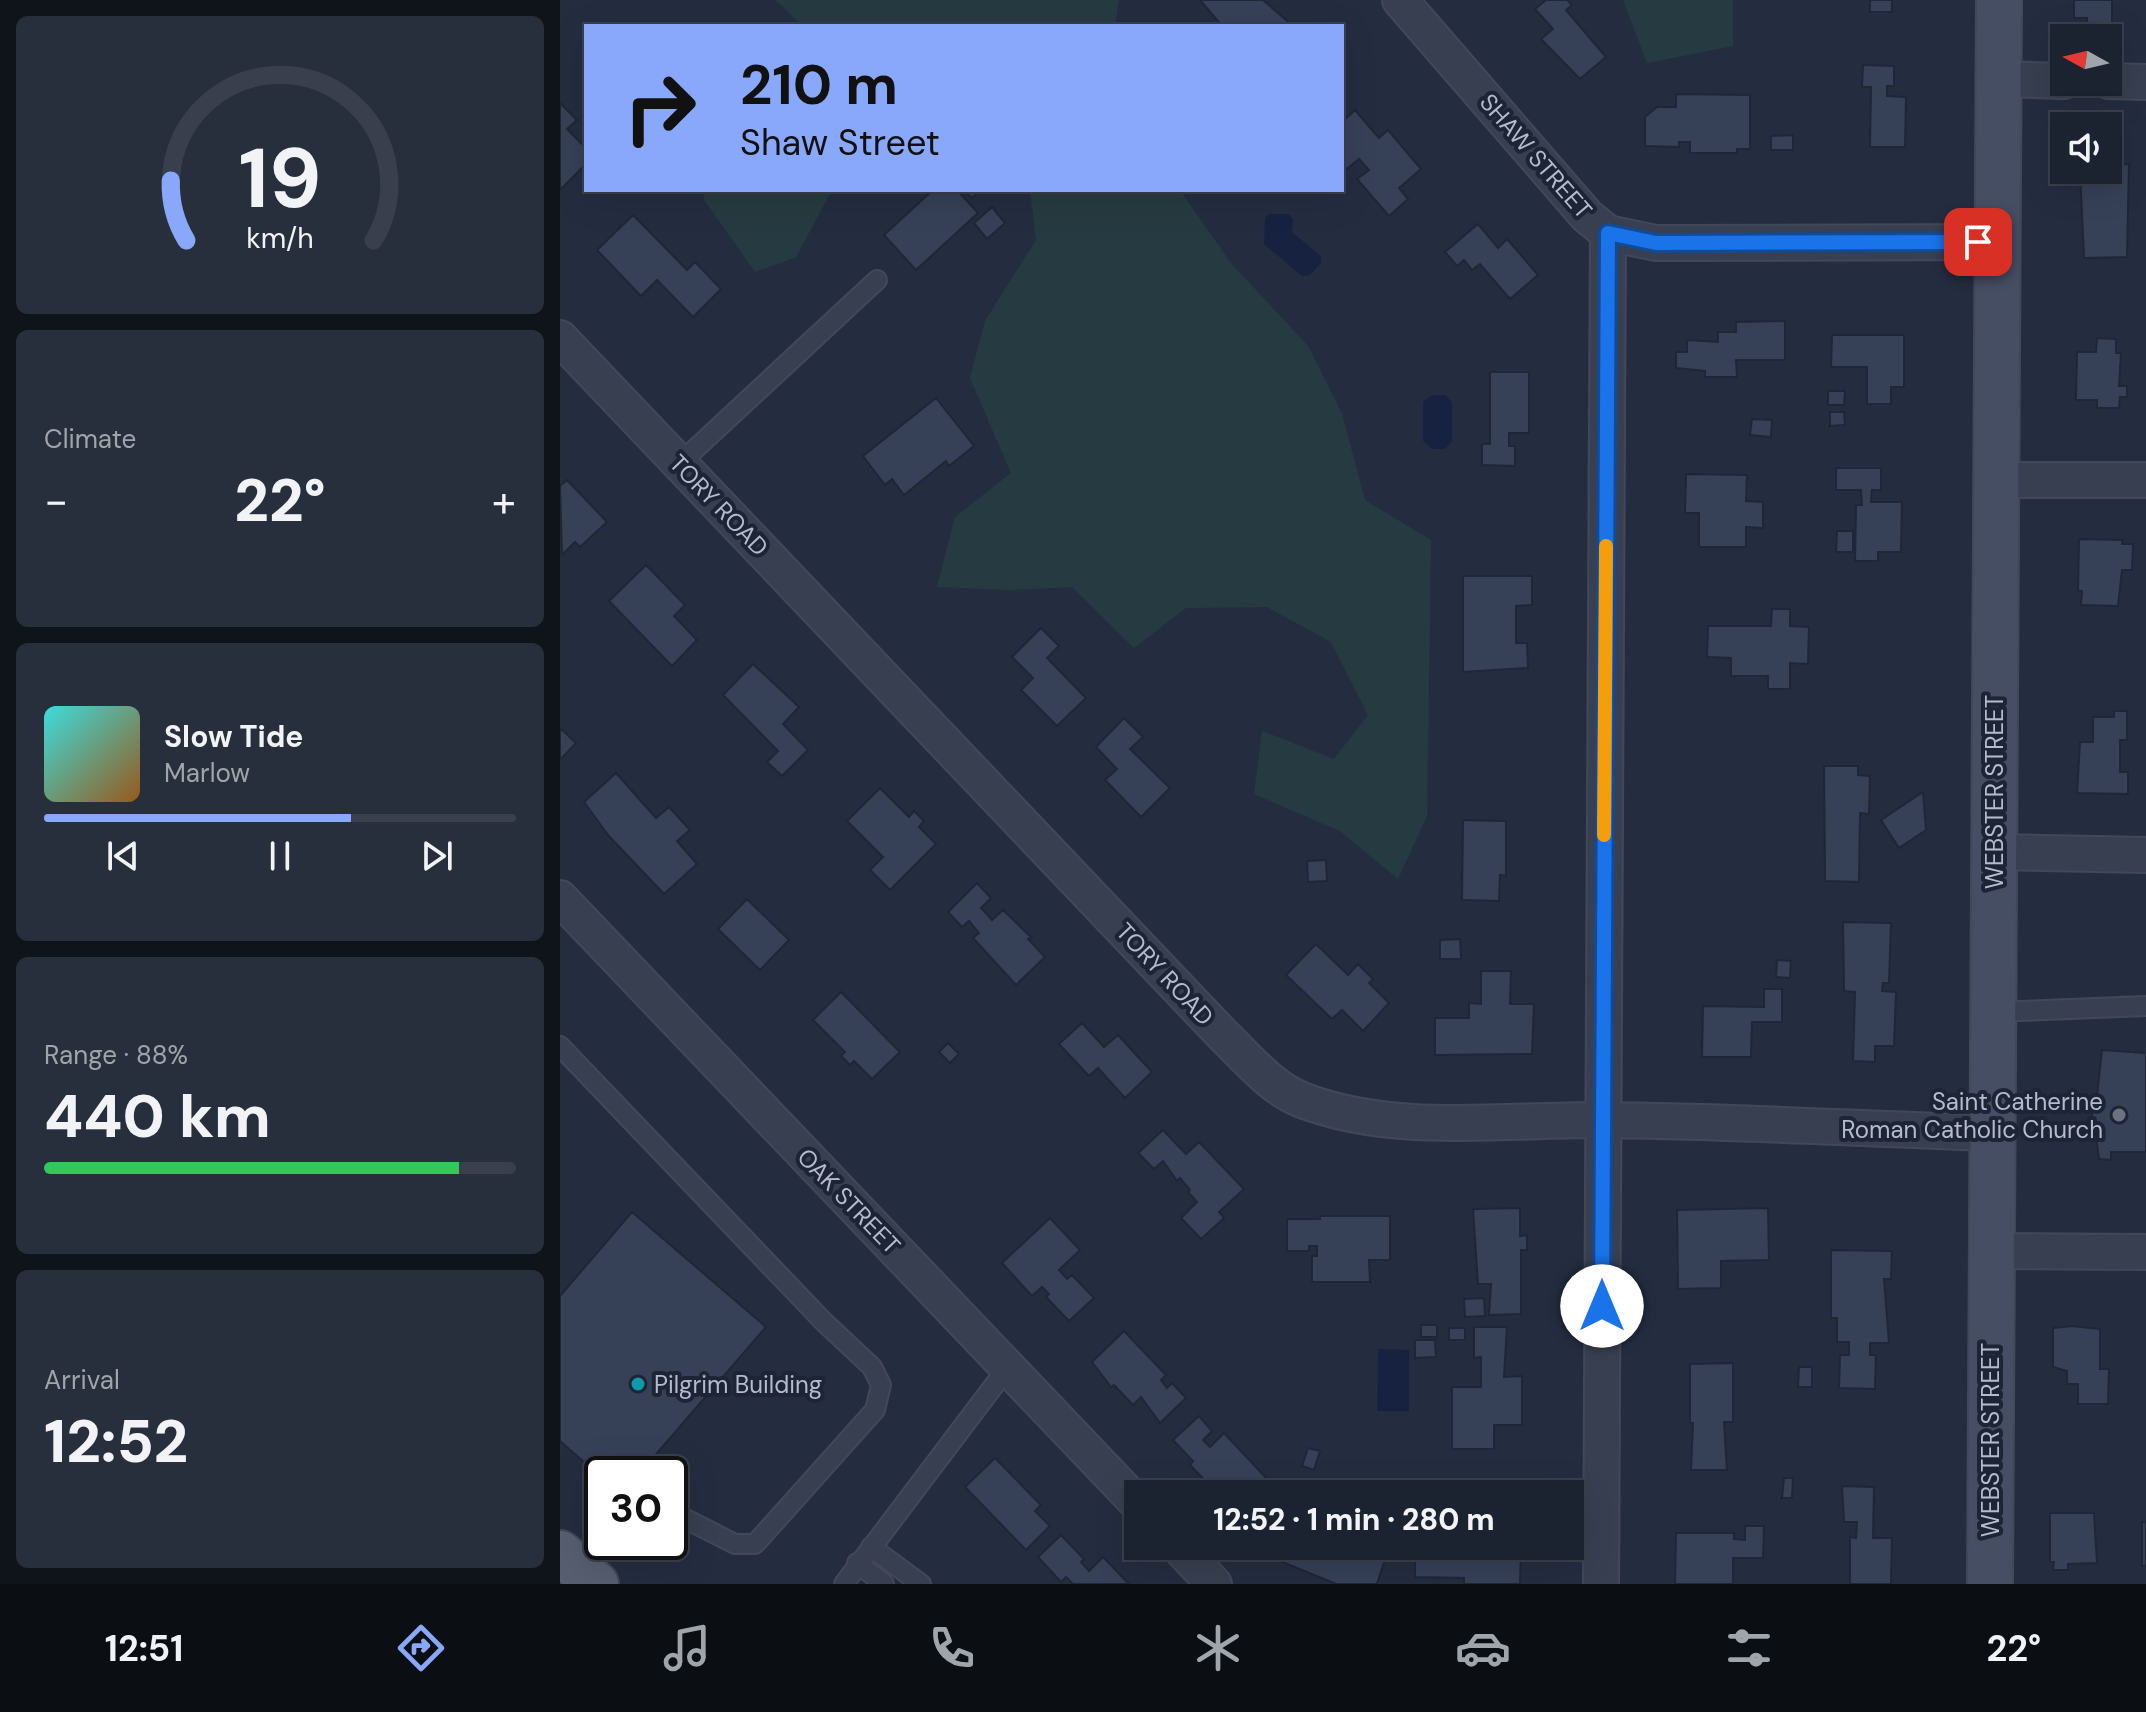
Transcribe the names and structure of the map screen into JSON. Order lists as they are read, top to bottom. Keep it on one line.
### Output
{"streets":{"street":["SHAW STREET","TORY ROAD","WEBSTER STREET","OAK STREET"]},"crossings":[["SHAW STREET","WEBSTER STREET"],["TORY ROAD","WEBSTER STREET"]],"places":["Saint Catherine Roman Catholic Church","Pilgrim Building"],"north":"left","page":{"turn":["210 m","Shaw Street"],"tile":["Climate",["Range · 88%","440 km"],["Arrival","12:52"]],"heat":["−","22°","+"],"song":["Slow Tide","Marlow"],"limit":"30","trip":"12:52 · 1 min · 280 m","tabs":["12:51","22°"],"gauge":["19","km/h"]}}
